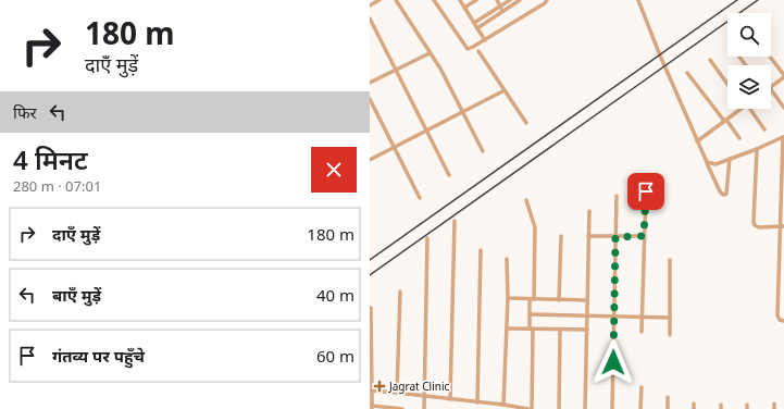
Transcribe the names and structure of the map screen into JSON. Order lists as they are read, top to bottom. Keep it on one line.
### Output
{"places":{"health":["Jagrat Clinic"]},"page":{"turn":["180 m","दाएँ मुड़ें"],"then":"फिर","heading":["4 मिनट","280 m · 07:01"],"list":[{"name":"दाएँ मुड़ें","value":"180 m"},{"name":"बाएँ मुड़ें","value":"40 m"},{"name":"गंतव्य पर पहुँचे","value":"60 m"}]}}
